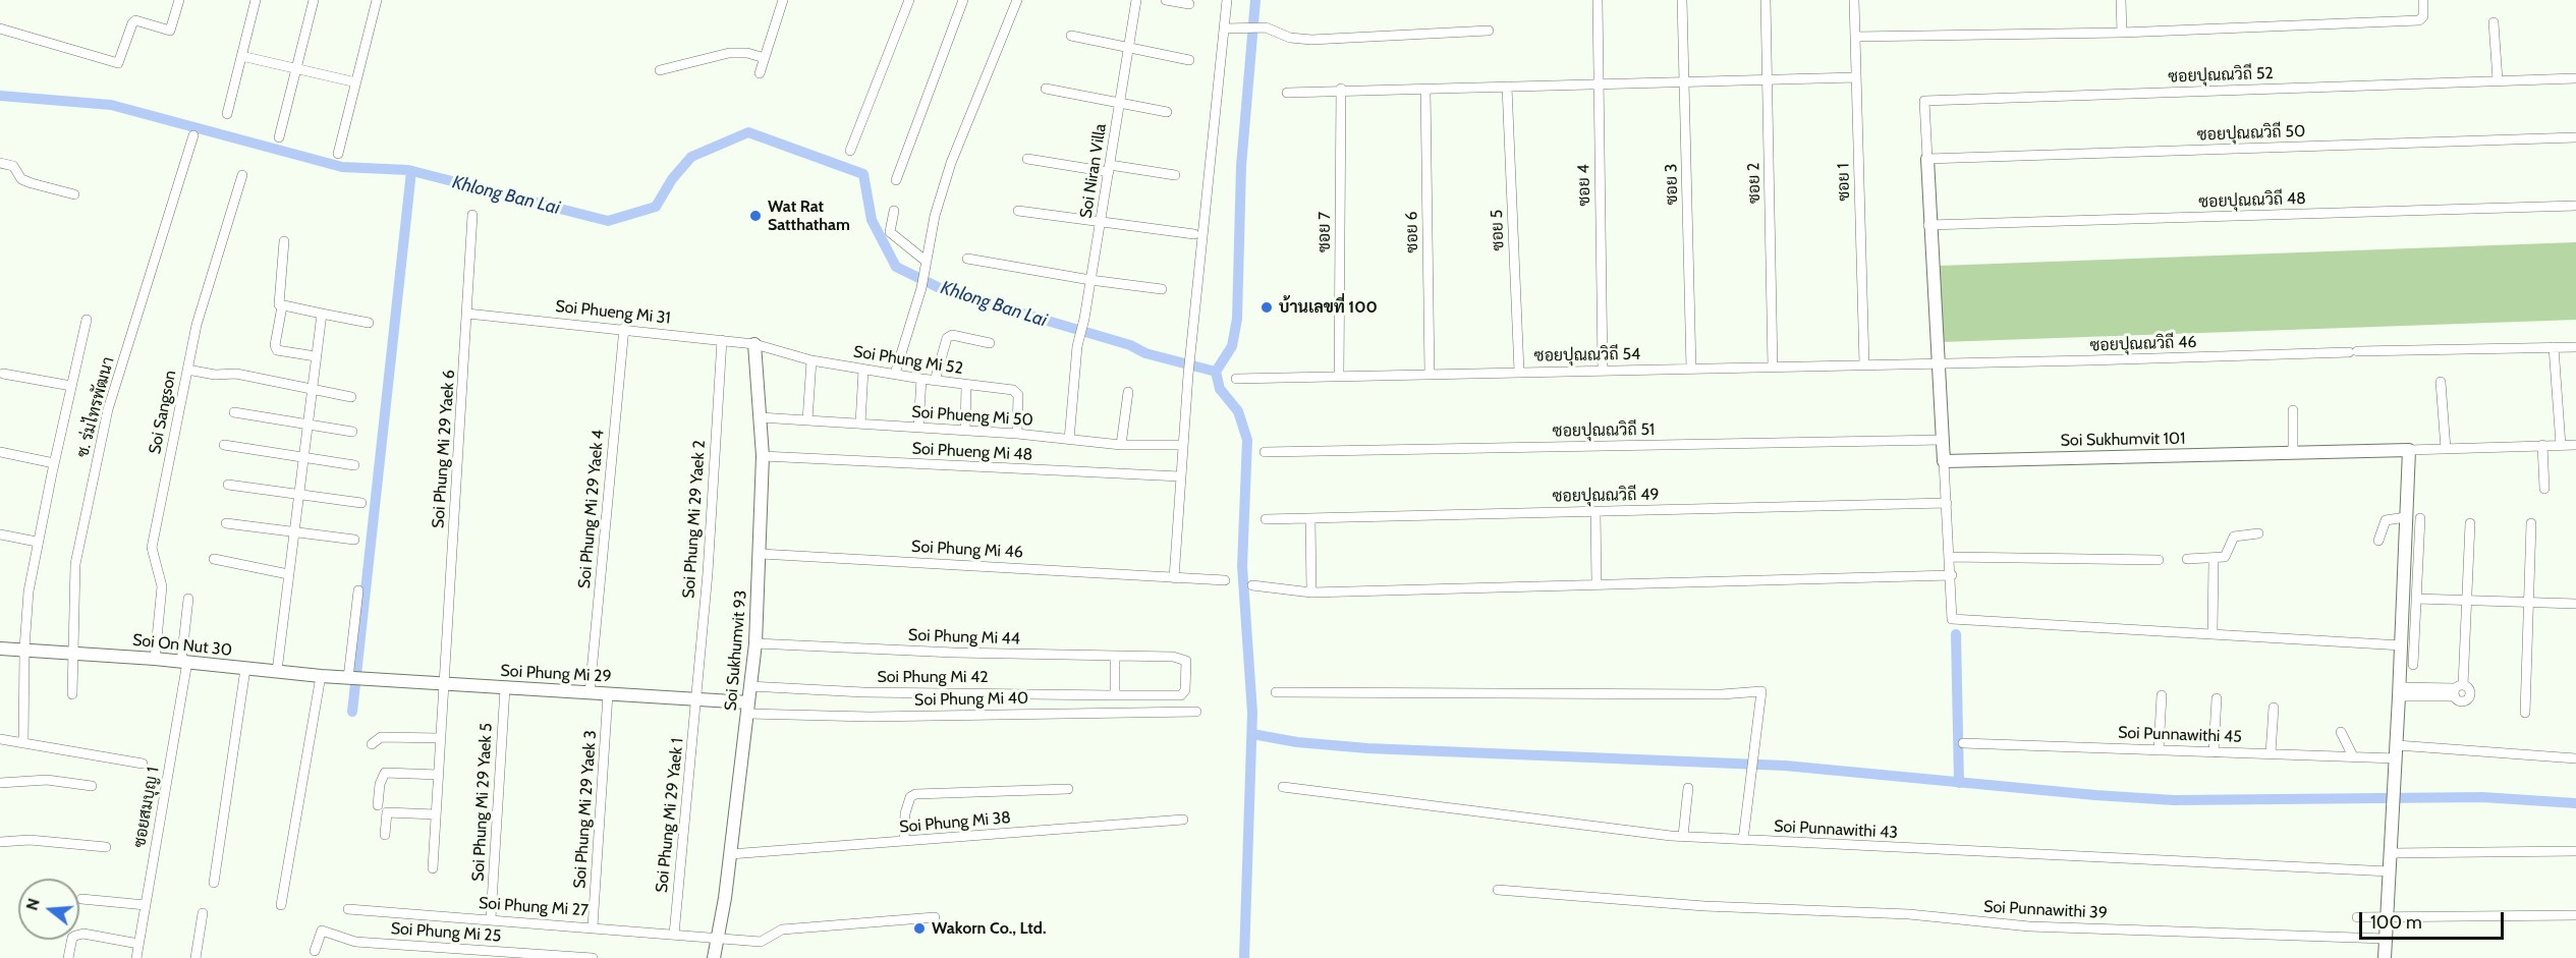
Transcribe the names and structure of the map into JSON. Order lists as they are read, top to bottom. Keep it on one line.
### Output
{"streets":{"street":["ซอยปุณณวิถี 52","ซอยปุณณวิถี 50","Soi Niran Villa","ซอย 1","ซอย 2","ซอย 3","ซอย 4","ซอยปุณณวิถี 48","ซอย 5","ซอย 7","ซอย 6","Soi Phueng Mi 31","ซอยปุณณวิถี 46","ซอยปุณณวิถี 54","Soi Phung Mi 52","ซ. ร่มไทรพัฒนา","Soi Sangson","Soi Phueng Mi 50","ซอยปุณณวิถี 51","Soi Sukhumvit 101","Soi Phung Mi 29 Yaek 6","Soi Phueng Mi 48","ซอยปุณณวิถี 49","Soi Phung Mi 29 Yaek 4","Soi Phung Mi 29 Yaek 2","Soi Phung Mi 46","Soi Phung Mi 44","Soi On Nut 30","Soi Sukhumvit 93","Soi Phung Mi 29","Soi Phung Mi 42","Soi Phung Mi 40","Soi Punnawithi 45","Soi Phung Mi 29 Yaek 5","ซอยสมบุญ 1","Soi Phung Mi 29 Yaek 3","Soi Phung Mi 29 Yaek 1","Soi Phung Mi 38","Soi Punnawithi 43","Soi Phung Mi 27","Soi Punnawithi 39","Soi Phung Mi 25"]},"crossings":[["ซอยปุณณวิถี 52","ซอยปุณณวิถี 50"],["Soi Niran Villa","Soi Phueng Mi 50"],["ซอย 1","ซอยปุณณวิถี 54"],["ซอย 2","ซอยปุณณวิถี 54"],["ซอย 3","ซอยปุณณวิถี 54"],["ซอย 4","ซอยปุณณวิถี 54"],["ซอย 5","ซอยปุณณวิถี 54"],["ซอย 7","ซอยปุณณวิถี 54"],["ซอย 6","ซอยปุณณวิถี 54"],["Soi Phueng Mi 31","Soi Phung Mi 52"],["Soi Phueng Mi 31","Soi Phung Mi 29 Yaek 6"],["Soi Phueng Mi 31","Soi Phung Mi 29 Yaek 4"],["Soi Phueng Mi 31","Soi Phung Mi 29 Yaek 2"],["Soi Phueng Mi 31","Soi Sukhumvit 93"],["ซอยปุณณวิถี 46","ซอยปุณณวิถี 54"],["Soi Phung Mi 52","Soi Phueng Mi 50"],["Soi Phung Mi 52","Soi Sukhumvit 93"],["ซ. ร่มไทรพัฒนา","Soi On Nut 30"],["Soi Sangson","Soi On Nut 30"],["Soi Phueng Mi 50","Soi Sukhumvit 93"],["Soi Phung Mi 29 Yaek 6","Soi Phung Mi 29"],["Soi Phueng Mi 48","Soi Sukhumvit 93"],["Soi Phung Mi 29 Yaek 4","Soi Phung Mi 29"],["Soi Phung Mi 29 Yaek 2","Soi Phung Mi 29"],["Soi Phung Mi 29 Yaek 2","Soi Phung Mi 29 Yaek 1"],["Soi Phung Mi 46","Soi Sukhumvit 93"],["Soi Phung Mi 44","Soi Sukhumvit 93"],["Soi Phung Mi 44","Soi Phung Mi 42"],["Soi On Nut 30","Soi Phung Mi 29"],["Soi On Nut 30","ซอยสมบุญ 1"],["Soi Sukhumvit 93","Soi Phung Mi 29"],["Soi Sukhumvit 93","Soi Phung Mi 42"],["Soi Sukhumvit 93","Soi Phung Mi 40"],["Soi Sukhumvit 93","Soi Phung Mi 38"],["Soi Sukhumvit 93","Soi Phung Mi 27"],["Soi Phung Mi 29","Soi Phung Mi 40"],["Soi Phung Mi 29","Soi Phung Mi 29 Yaek 5"],["Soi Phung Mi 29","Soi Phung Mi 29 Yaek 3"],["Soi Phung Mi 29","Soi Phung Mi 29 Yaek 1"],["Soi Phung Mi 29 Yaek 5","Soi Phung Mi 27"],["Soi Phung Mi 29 Yaek 3","Soi Phung Mi 27"],["Soi Phung Mi 29 Yaek 1","Soi Phung Mi 27"]],"water":["Khlong Ban Lai"],"places":["Wat Rat Satthatham","บ้านเลขที่ 100","Wakorn Co., Ltd."],"scale_bar":"100 m","north":"left"}
